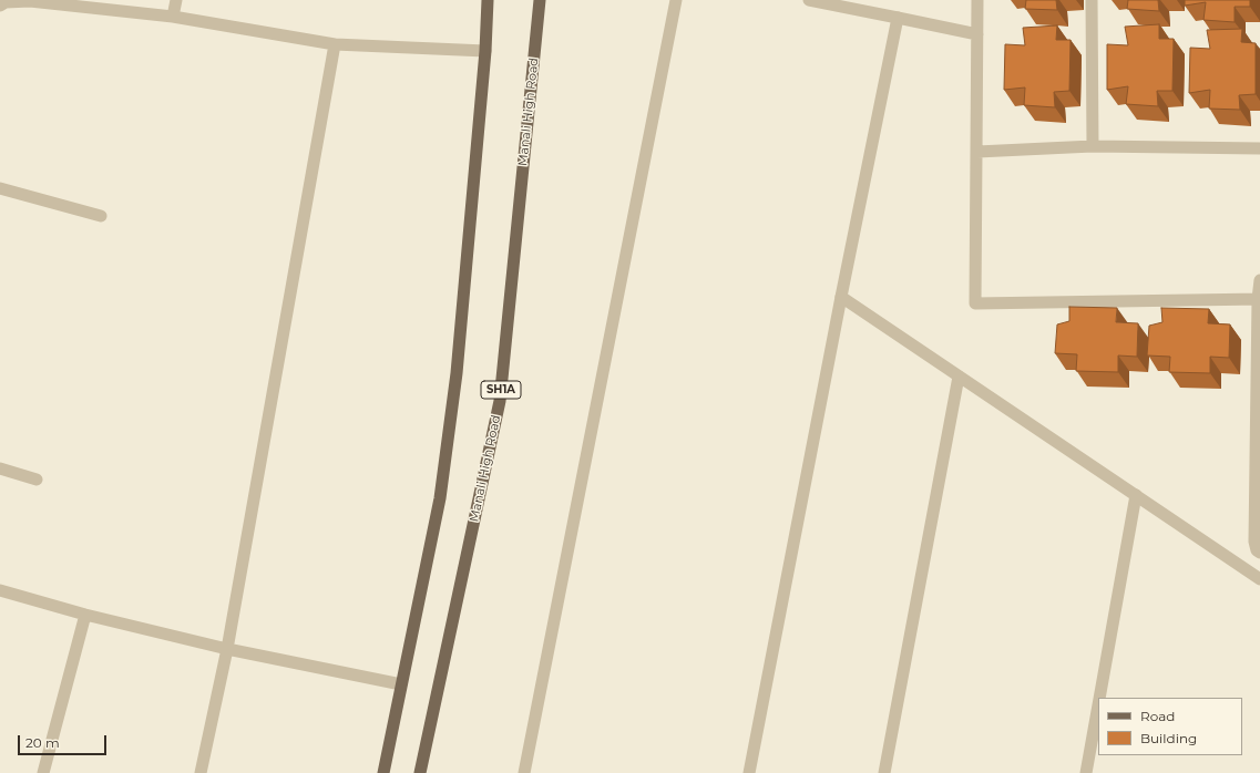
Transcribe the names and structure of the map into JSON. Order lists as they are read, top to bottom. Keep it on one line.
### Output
{"streets":{"main road":["Manali High Road","SH1A"]},"legend":["Road","Building"],"scale_bar":"20 m"}
